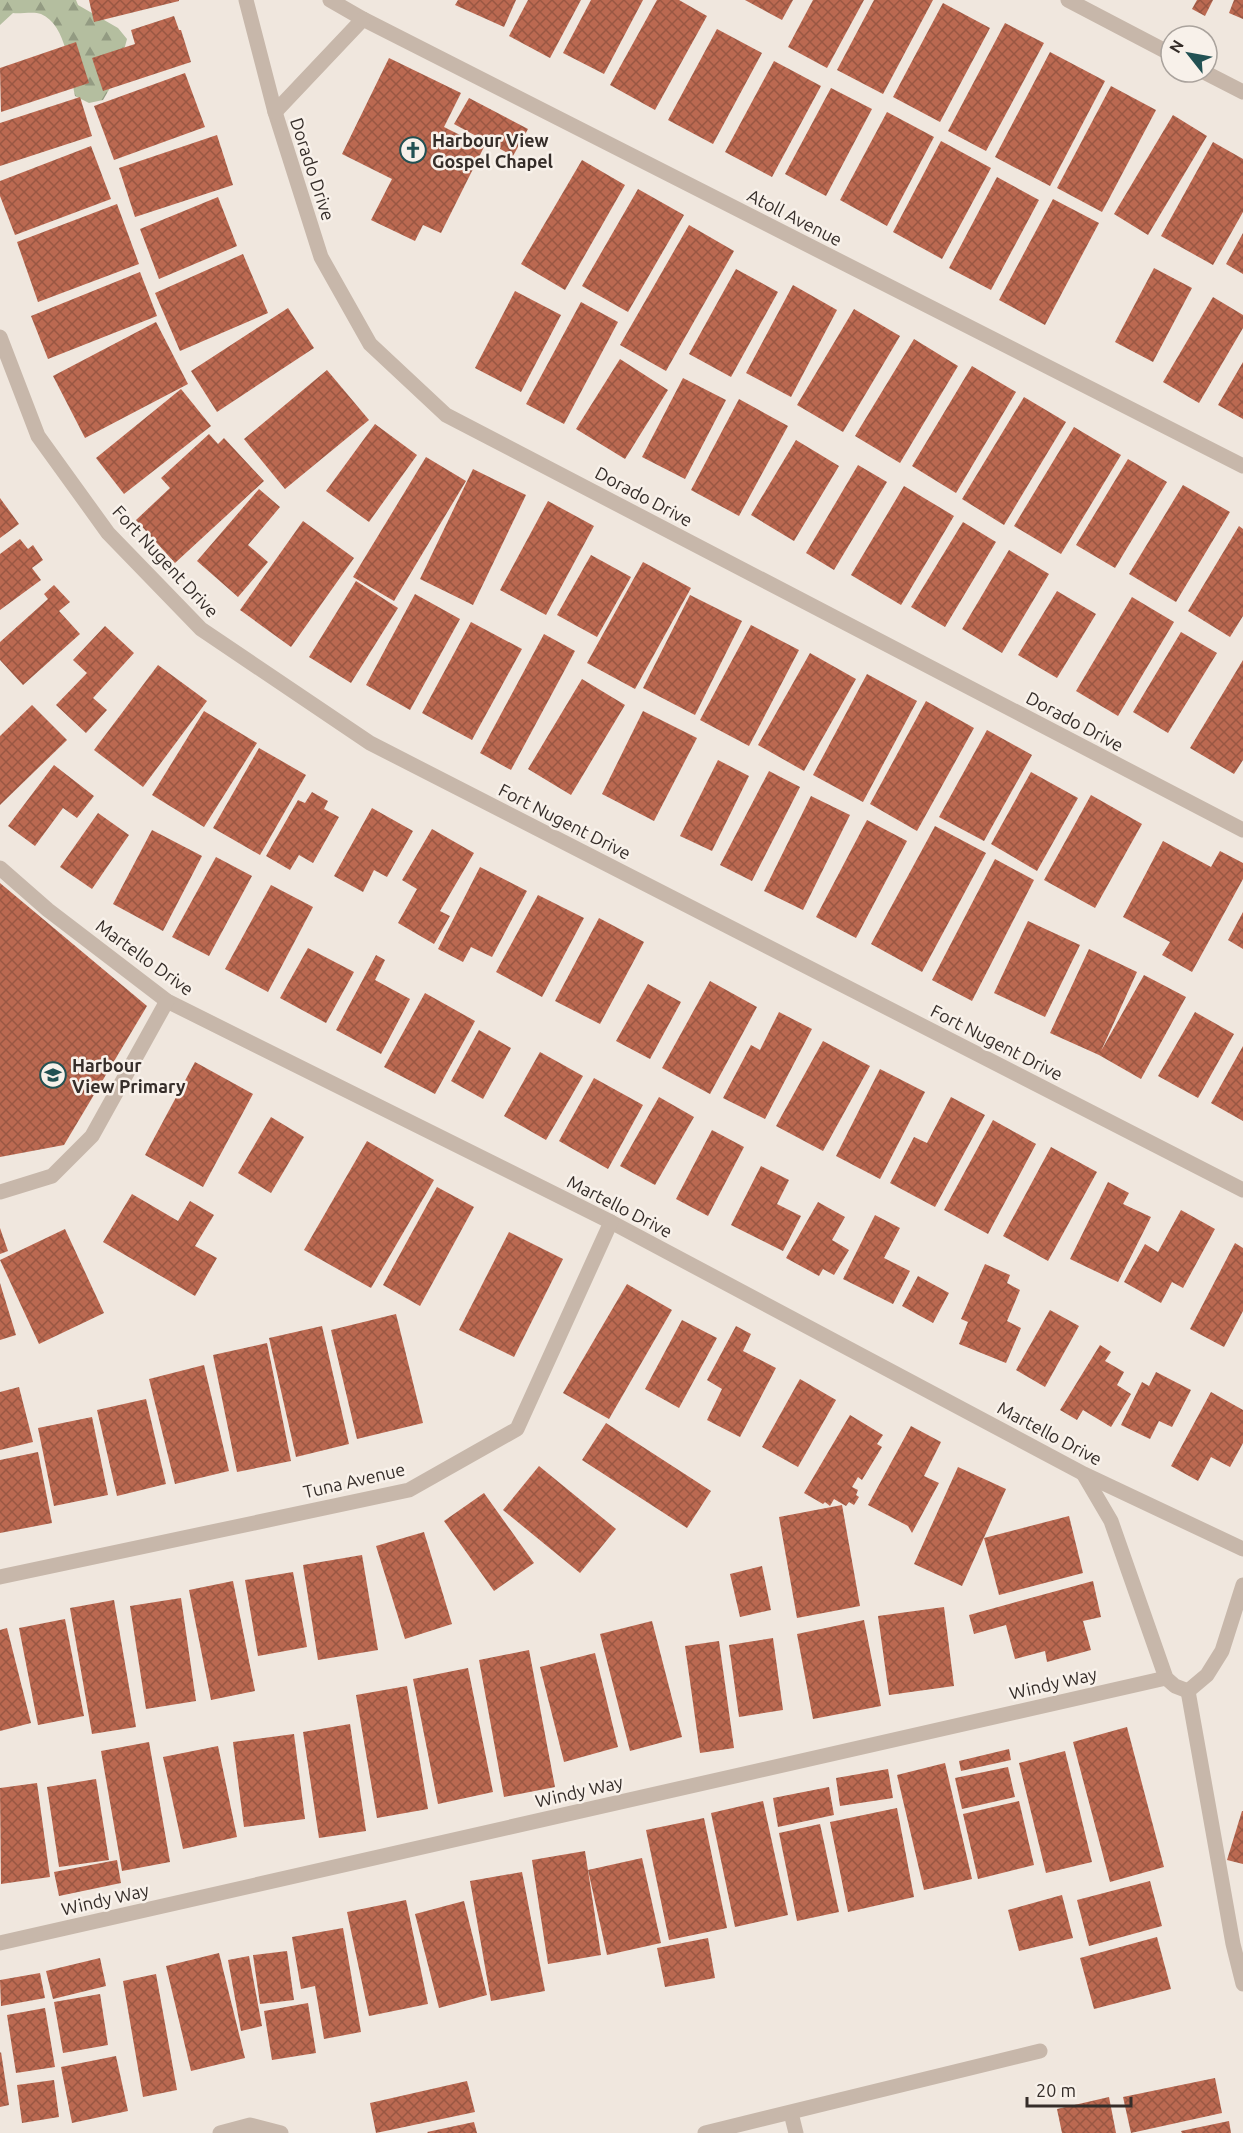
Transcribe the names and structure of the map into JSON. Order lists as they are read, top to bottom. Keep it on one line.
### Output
{"streets":{"street":["Dorado Drive","Atoll Avenue","Fort Nugent Drive","Martello Drive","Tuna Avenue","Windy Way"]},"crossings":[["Martello Drive","Tuna Avenue"]],"places":{"church":["Harbour View Gospel Chapel"],"school or university":["Harbour View Primary"]},"scale_bar":"20 m","north":"top left"}
